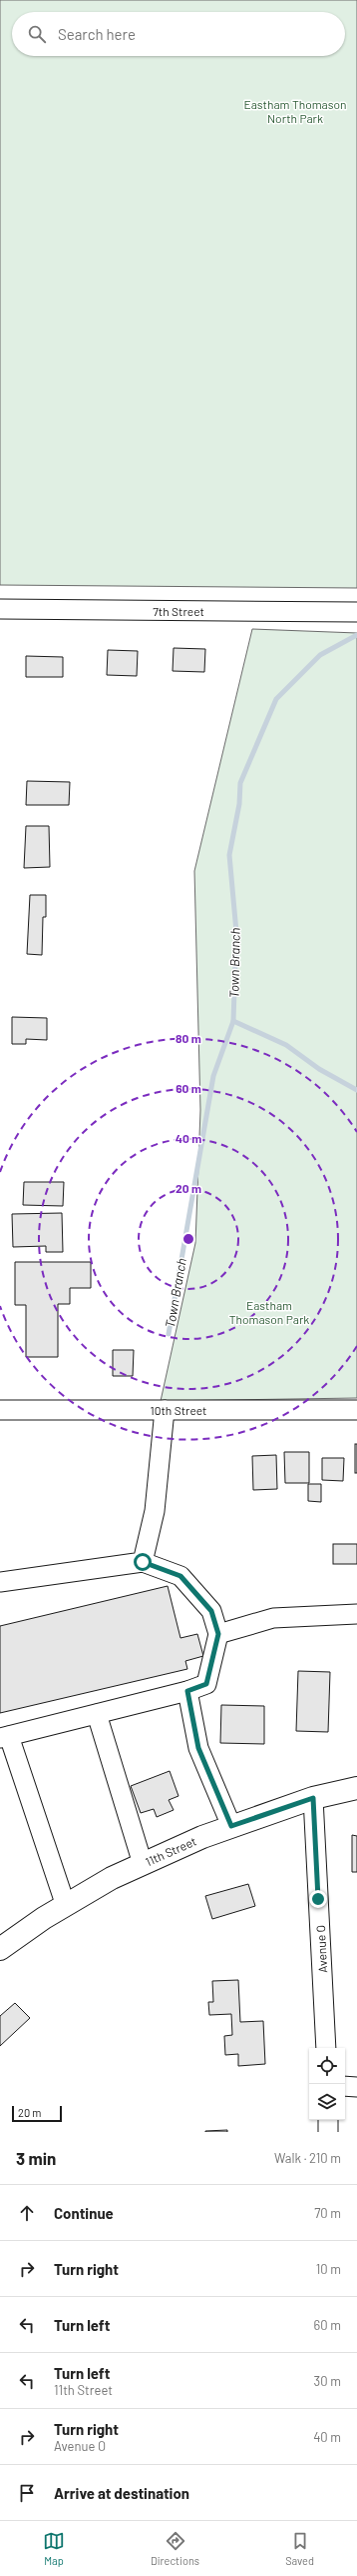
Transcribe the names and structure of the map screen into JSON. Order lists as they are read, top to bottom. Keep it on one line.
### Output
{"streets":{"main road":["11th Street"],"street":["7th Street","10th Street","Avenue O"]},"crossings":[["11th Street","Avenue O"]],"water":["Town Branch"],"parks":["Eastham Thomason North Park","Eastham Thomason Park"],"scale_bar":"20 m","page":{"search":"Search here","scale":"20 m","heading":["3 min","Walk · 210 m"],"list":[["Continue","70 m"],["Turn right","10 m"],["Turn left","60 m"],["Turn left","11th Street","30 m"],["Turn right","Avenue O","40 m"],"Arrive at destination"],"nav":["Map","Directions","Saved"]},"rings":["80 m","60 m","40 m","20 m"]}
